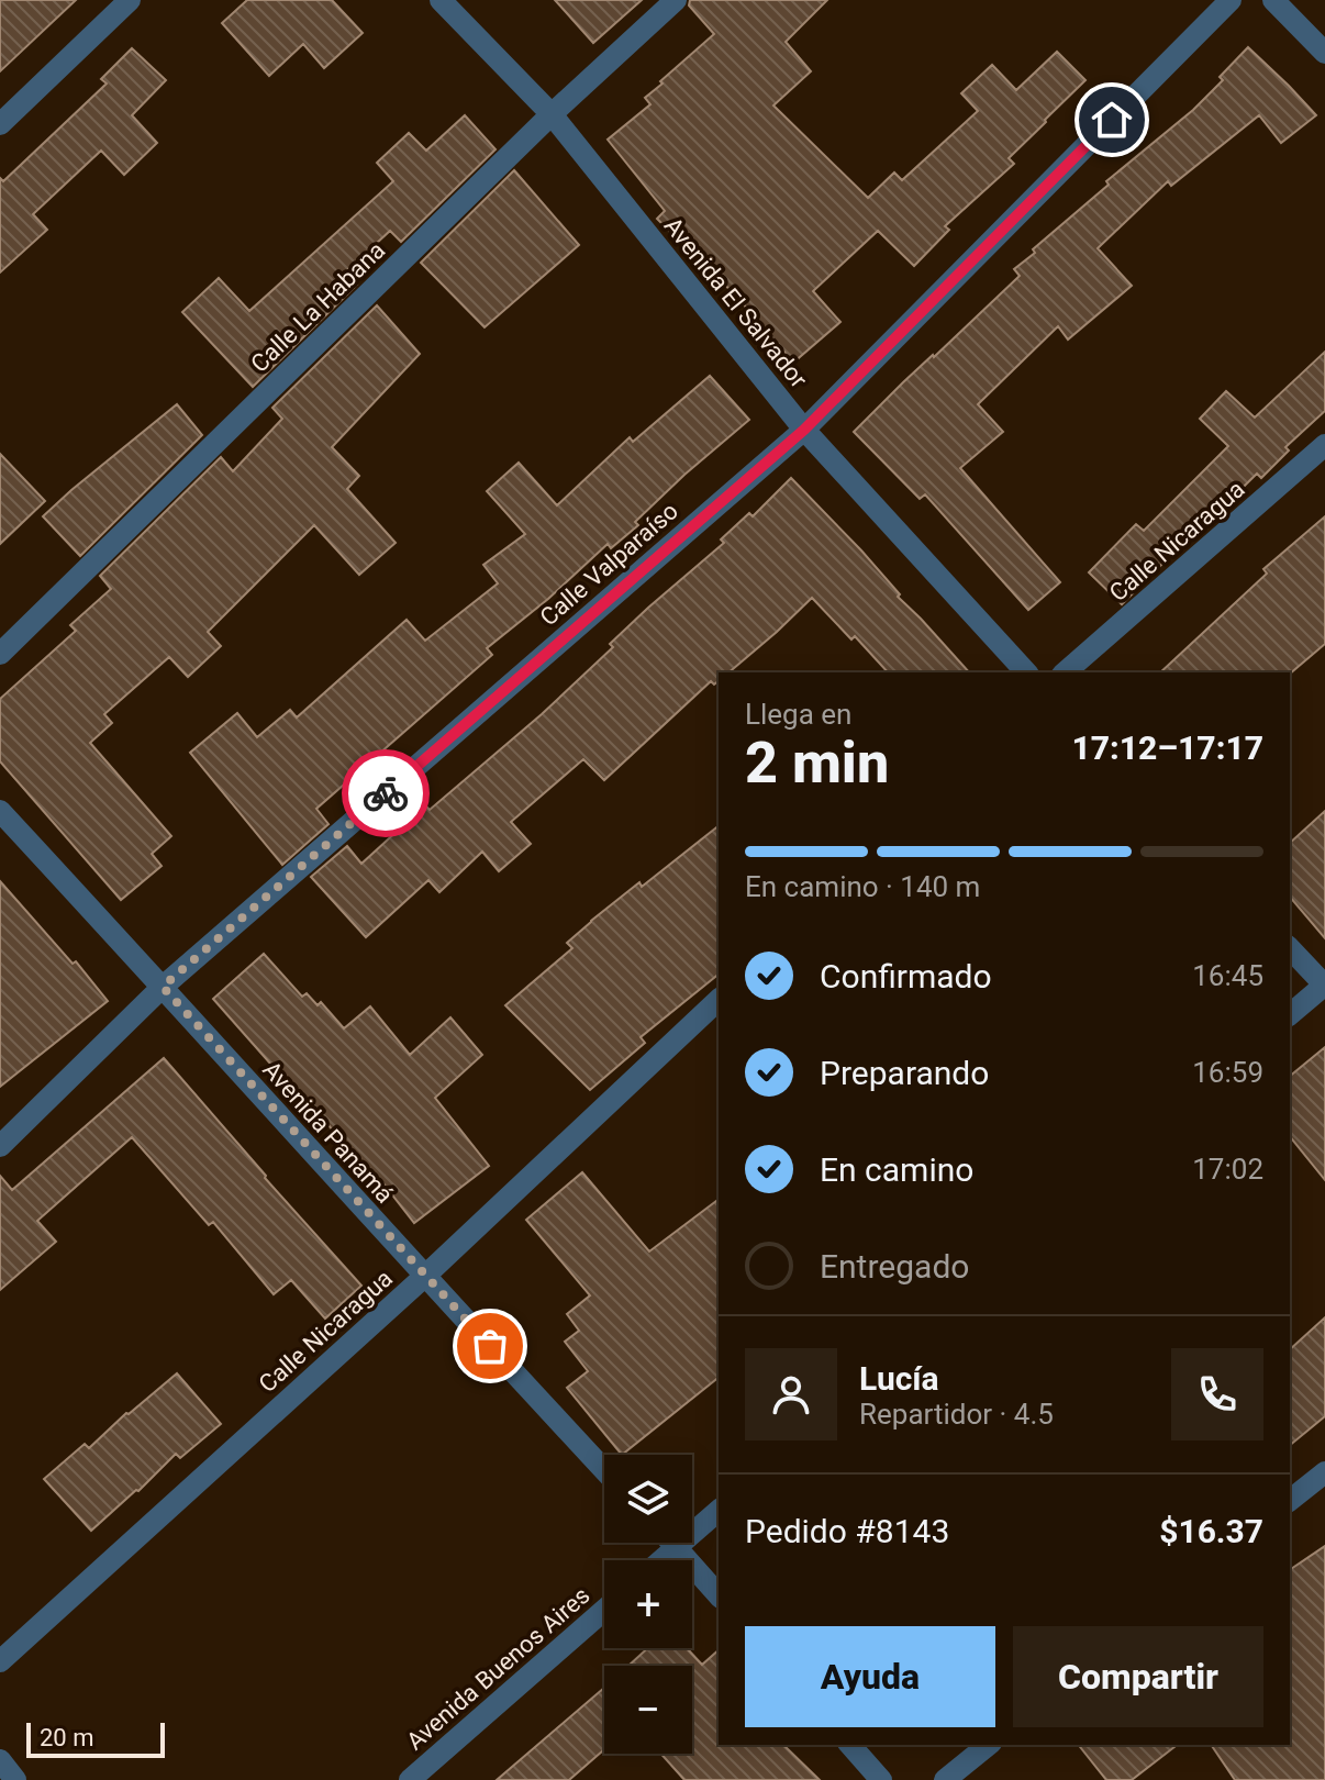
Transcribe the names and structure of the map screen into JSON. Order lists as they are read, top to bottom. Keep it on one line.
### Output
{"streets":{"street":["Avenida El Salvador","Calle La Habana","Calle Nicaragua","Calle Valparaíso","Avenida Panamá","Avenida Buenos Aires"]},"crossings":[["Avenida El Salvador","Calle La Habana"],["Avenida El Salvador","Calle Valparaíso"],["Calle Nicaragua","Avenida Panamá"],["Calle Valparaíso","Avenida Panamá"]],"scale_bar":"20 m","page":{"heading":["2 min","Llega en","17:12–17:17"],"panel":["Lucía","Repartidor · 4.5","Pedido #8143","$16.37"],"bar":"En camino · 140 m","list":[["Confirmado","16:45"],["Preparando","16:59"],["En camino","17:02"],"Entregado"],"map_buttons":["+","−"],"buttons":["Ayuda","Compartir"],"scale":"20 m"}}
